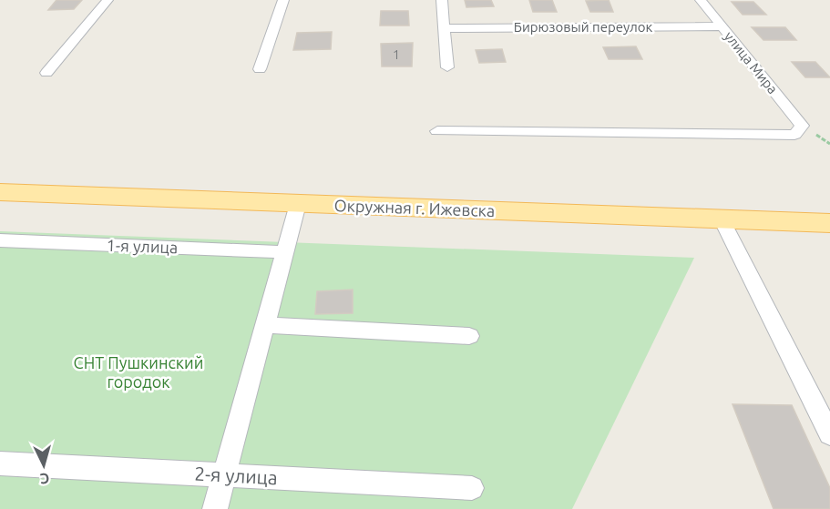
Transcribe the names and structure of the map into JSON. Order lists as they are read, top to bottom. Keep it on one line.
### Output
{"streets":{"main road":["Окружная г. Ижевска"],"street":["Бирюзовый переулок","улица Мира","1-я улица","2-я улица"]},"crossings":[["Бирюзовый переулок","улица Мира"]],"parks":["СНТ Пушкинский городок"],"house_numbers":["1"],"north":"bottom"}
